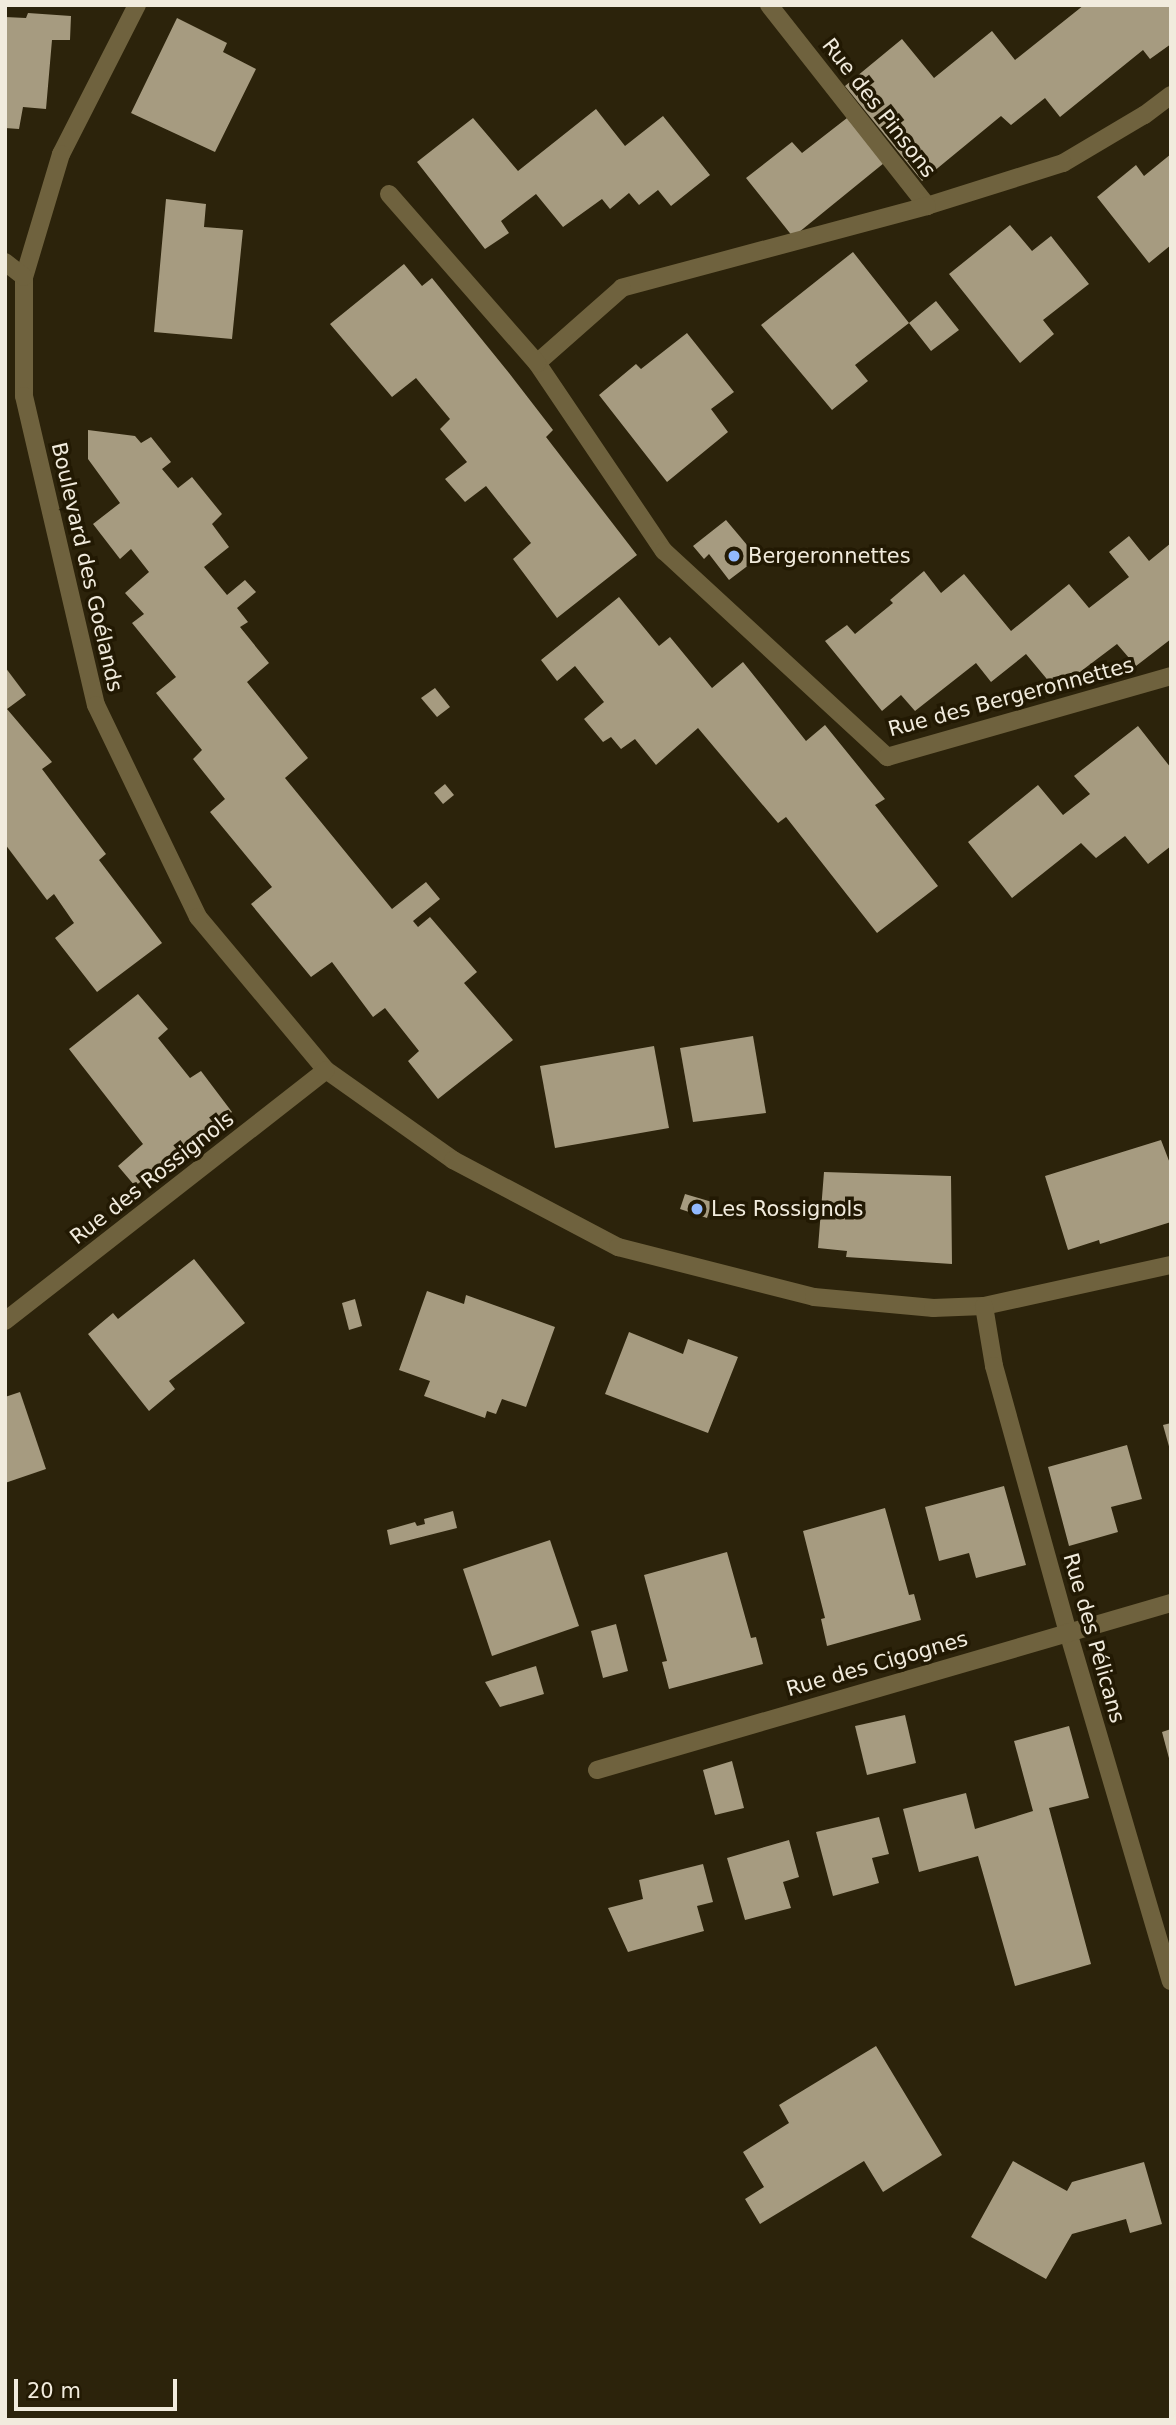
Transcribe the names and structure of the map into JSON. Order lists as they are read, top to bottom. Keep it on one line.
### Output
{"streets":{"street":["Rue des Pinsons","Boulevard des Goélands","Rue des Bergeronnettes","Rue des Rossignols","Rue des Pélicans","Rue des Cigognes"]},"crossings":[["Boulevard des Goélands","Rue des Rossignols"],["Boulevard des Goélands","Rue des Pélicans"],["Rue des Pélicans","Rue des Cigognes"]],"places":["Bergeronnettes","Les Rossignols"],"scale_bar":"20 m"}
